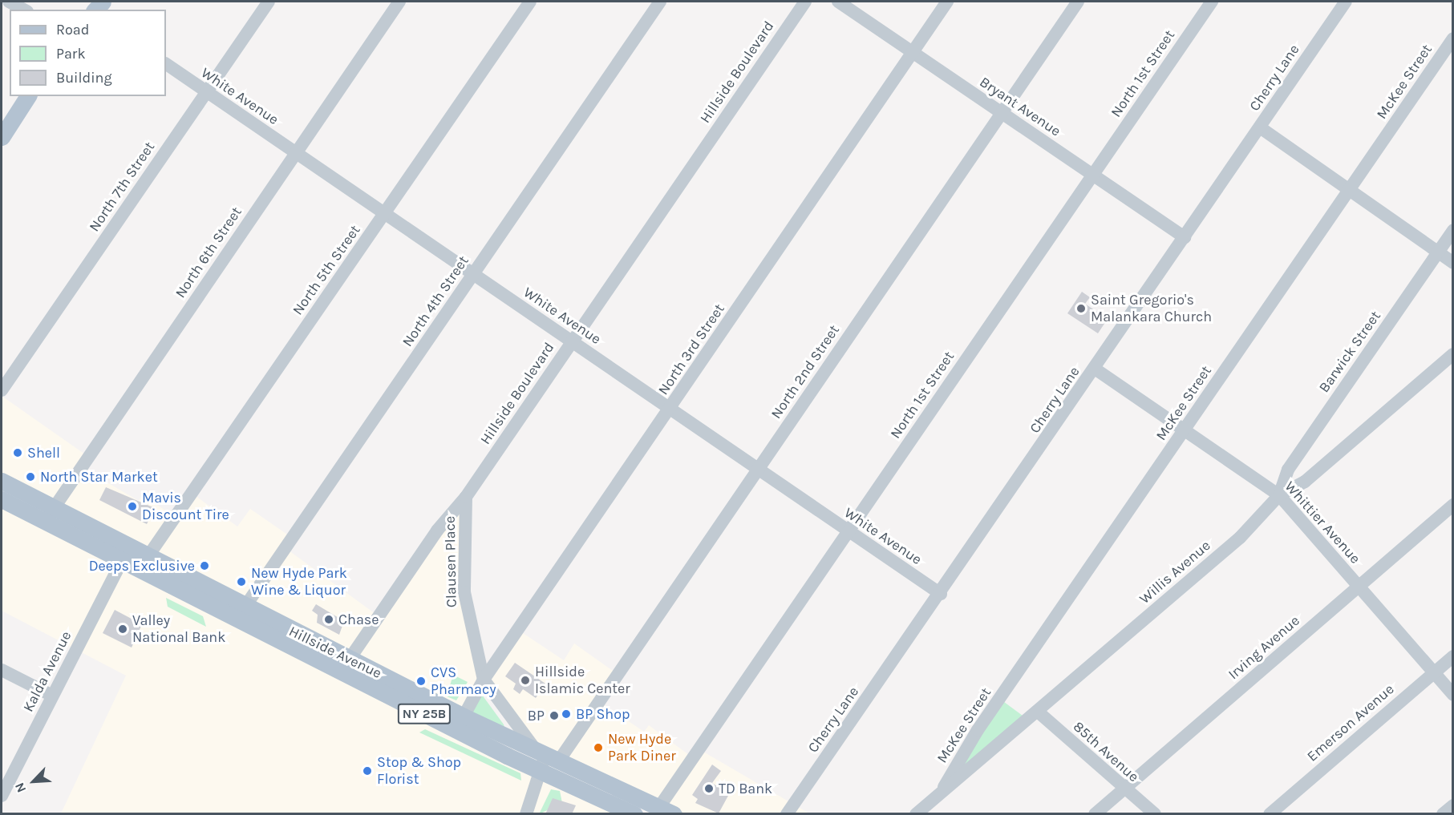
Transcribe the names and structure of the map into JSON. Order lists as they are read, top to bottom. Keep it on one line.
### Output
{"streets":{"main road":["Hillside Avenue","NY 25B"],"street":["Hillside Boulevard","North 1st Street","Cherry Lane","McKee Street","White Avenue","Bryant Avenue","North 7th Street","North 6th Street","North 5th Street","North 4th Street","North 3rd Street","Barwick Street","North 2nd Street","Whittier Avenue","Clausen Place","Willis Avenue","Irving Avenue","Kalda Avenue","Emerson Avenue","85th Avenue"]},"crossings":[["Hillside Boulevard","White Avenue"],["Hillside Boulevard","Clausen Place"],["Hillside Boulevard","Hillside Avenue"],["North 1st Street","White Avenue"],["North 1st Street","Bryant Avenue"],["North 1st Street","Hillside Avenue"],["Cherry Lane","White Avenue"],["Cherry Lane","Bryant Avenue"],["Cherry Lane","Whittier Avenue"],["McKee Street","Whittier Avenue"],["McKee Street","Willis Avenue"],["White Avenue","North 7th Street"],["White Avenue","North 6th Street"],["White Avenue","North 5th Street"],["White Avenue","North 4th Street"],["White Avenue","North 3rd Street"],["White Avenue","North 2nd Street"],["Bryant Avenue","North 3rd Street"],["Bryant Avenue","North 2nd Street"],["North 6th Street","Hillside Avenue"],["North 5th Street","Hillside Avenue"],["North 4th Street","Hillside Avenue"],["North 3rd Street","Clausen Place"],["North 3rd Street","Hillside Avenue"],["Barwick Street","Whittier Avenue"],["Barwick Street","Willis Avenue"],["North 2nd Street","Clausen Place"],["North 2nd Street","Hillside Avenue"],["Whittier Avenue","Willis Avenue"],["Whittier Avenue","Irving Avenue"],["Whittier Avenue","Emerson Avenue"],["Clausen Place","Hillside Avenue"],["Willis Avenue","85th Avenue"],["Irving Avenue","85th Avenue"],["Hillside Avenue","Kalda Avenue"]],"places":["Saint Gregorio's Malankara Church","Shell","North Star Market","Mavis Discount Tire","Deeps Exclusive","New Hyde Park Wine & Liquor","Chase","Valley National Bank","Hillside Islamic Center","CVS Pharmacy","BP Shop","BP","New Hyde Park Diner","Stop & Shop Florist","TD Bank"],"legend":["Road","Park","Building"],"north":"bottom left"}
